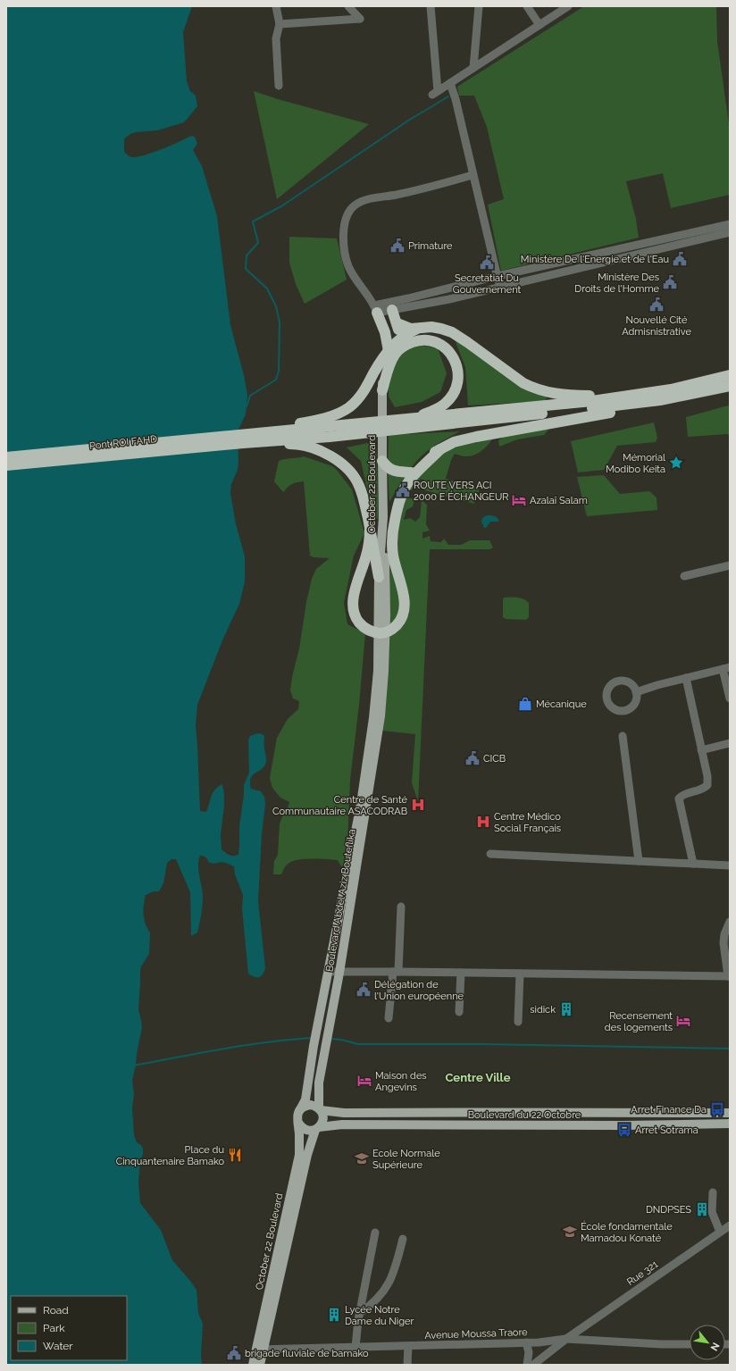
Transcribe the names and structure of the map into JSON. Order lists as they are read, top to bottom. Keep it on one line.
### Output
{"streets":{"highway":["Pont ROI FAHD"],"main road":["October 22 Boulevard","Boulevard Abdel Aziz Bouteflika","Boulevard du 22 Octobre"],"street":["Rue 321","Avenue Moussa Traore"]},"crossings":[["October 22 Boulevard","Boulevard Abdel Aziz Bouteflika"],["October 22 Boulevard","Boulevard du 22 Octobre"],["October 22 Boulevard","Avenue Moussa Traore"],["Boulevard Abdel Aziz Bouteflika","Boulevard du 22 Octobre"],["Rue 321","Avenue Moussa Traore"]],"districts":["Centre Ville"],"places":{"public building":["Primature","Ministère De l'Energie et de l'Eau","Secretatiat Du Gouvernement","Ministère Des Droits de l'Homme","Nouvellé Cité Admisnistrative","ROUTE VERS ACI 2000 E ÉCHANGEUR","CICB","Délégation de l'Union européenne","brigade fluviale de bamako"],"place":["Mémorial Modibo Keita"],"hotel":["Azalaï Salam","Recensement des logements","Maison des Angevins"],"shop":["Mécanique"],"hospital":["Centre de Santé Communautaire ASACODRAB","Centre Médico Social Français"],"building":["sidick","DNDPSES","Lycée Notre Dame du Niger"],"bus stop":["Arret Finance Da","Arret Sotrama"],"restaurant":["Place du Cinquantenaire Bamako"],"school or university":["Ecole Normale Supérieure","École fondamentale Mamadou Konaté"]},"legend":["Road","Park","Water"],"north":"bottom right"}
